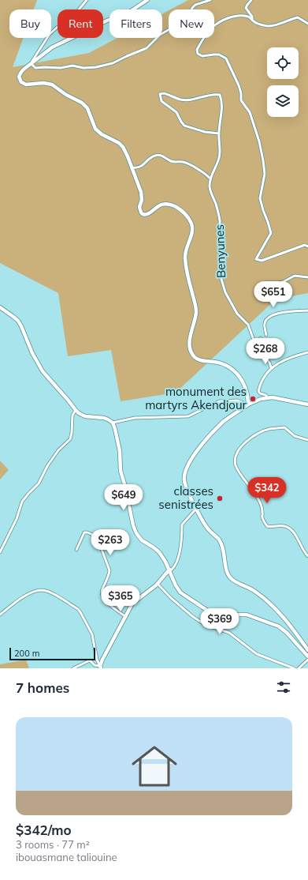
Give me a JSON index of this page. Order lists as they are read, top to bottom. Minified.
{"streets":{"street":["Benyunes"]},"places":["monument des martyrs Akendjour","classes senistrées"],"scale_bar":"200 m","page":{"chip":["Buy","Rent","Filters","New"],"price":["$651","$268","$342","$649","$263","$365","$369"],"scale":"200 m","heading":"7 homes","list":[{"name":"$342/mo","note":"3 rooms · 77 m² · ibouasmane taliouine"}]}}
